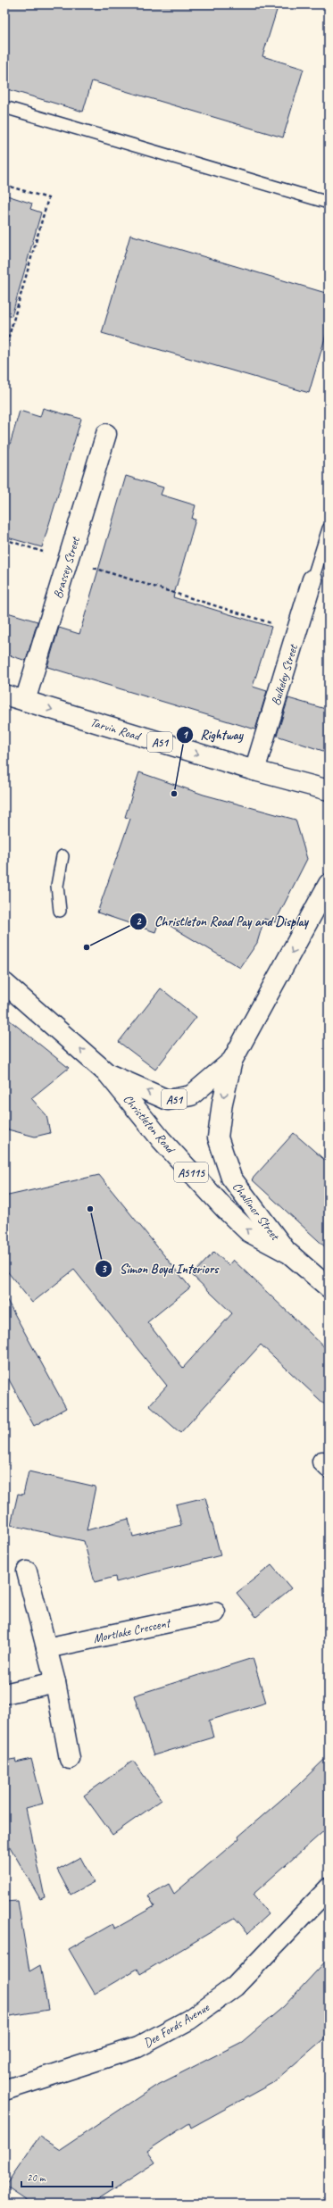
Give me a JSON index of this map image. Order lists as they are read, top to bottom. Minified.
{"streets":{"main road":["Brassey Street","Bulkeley Street","Tarvin Road","A51","Christleton Road","A5115","Challinor Street","Mortlake Crescent","Dee Fords Avenue"]},"crossings":[["Brassey Street","Tarvin Road"],["Bulkeley Street","Tarvin Road"],["Tarvin Road","A51"],["Christleton Road","Challinor Street"]],"one_way":["Tarvin Road","Christleton Road"],"places":["Rightway","Christleton Road Pay and Display","Simon Boyd Interiors"],"scale_bar":"20 m"}
